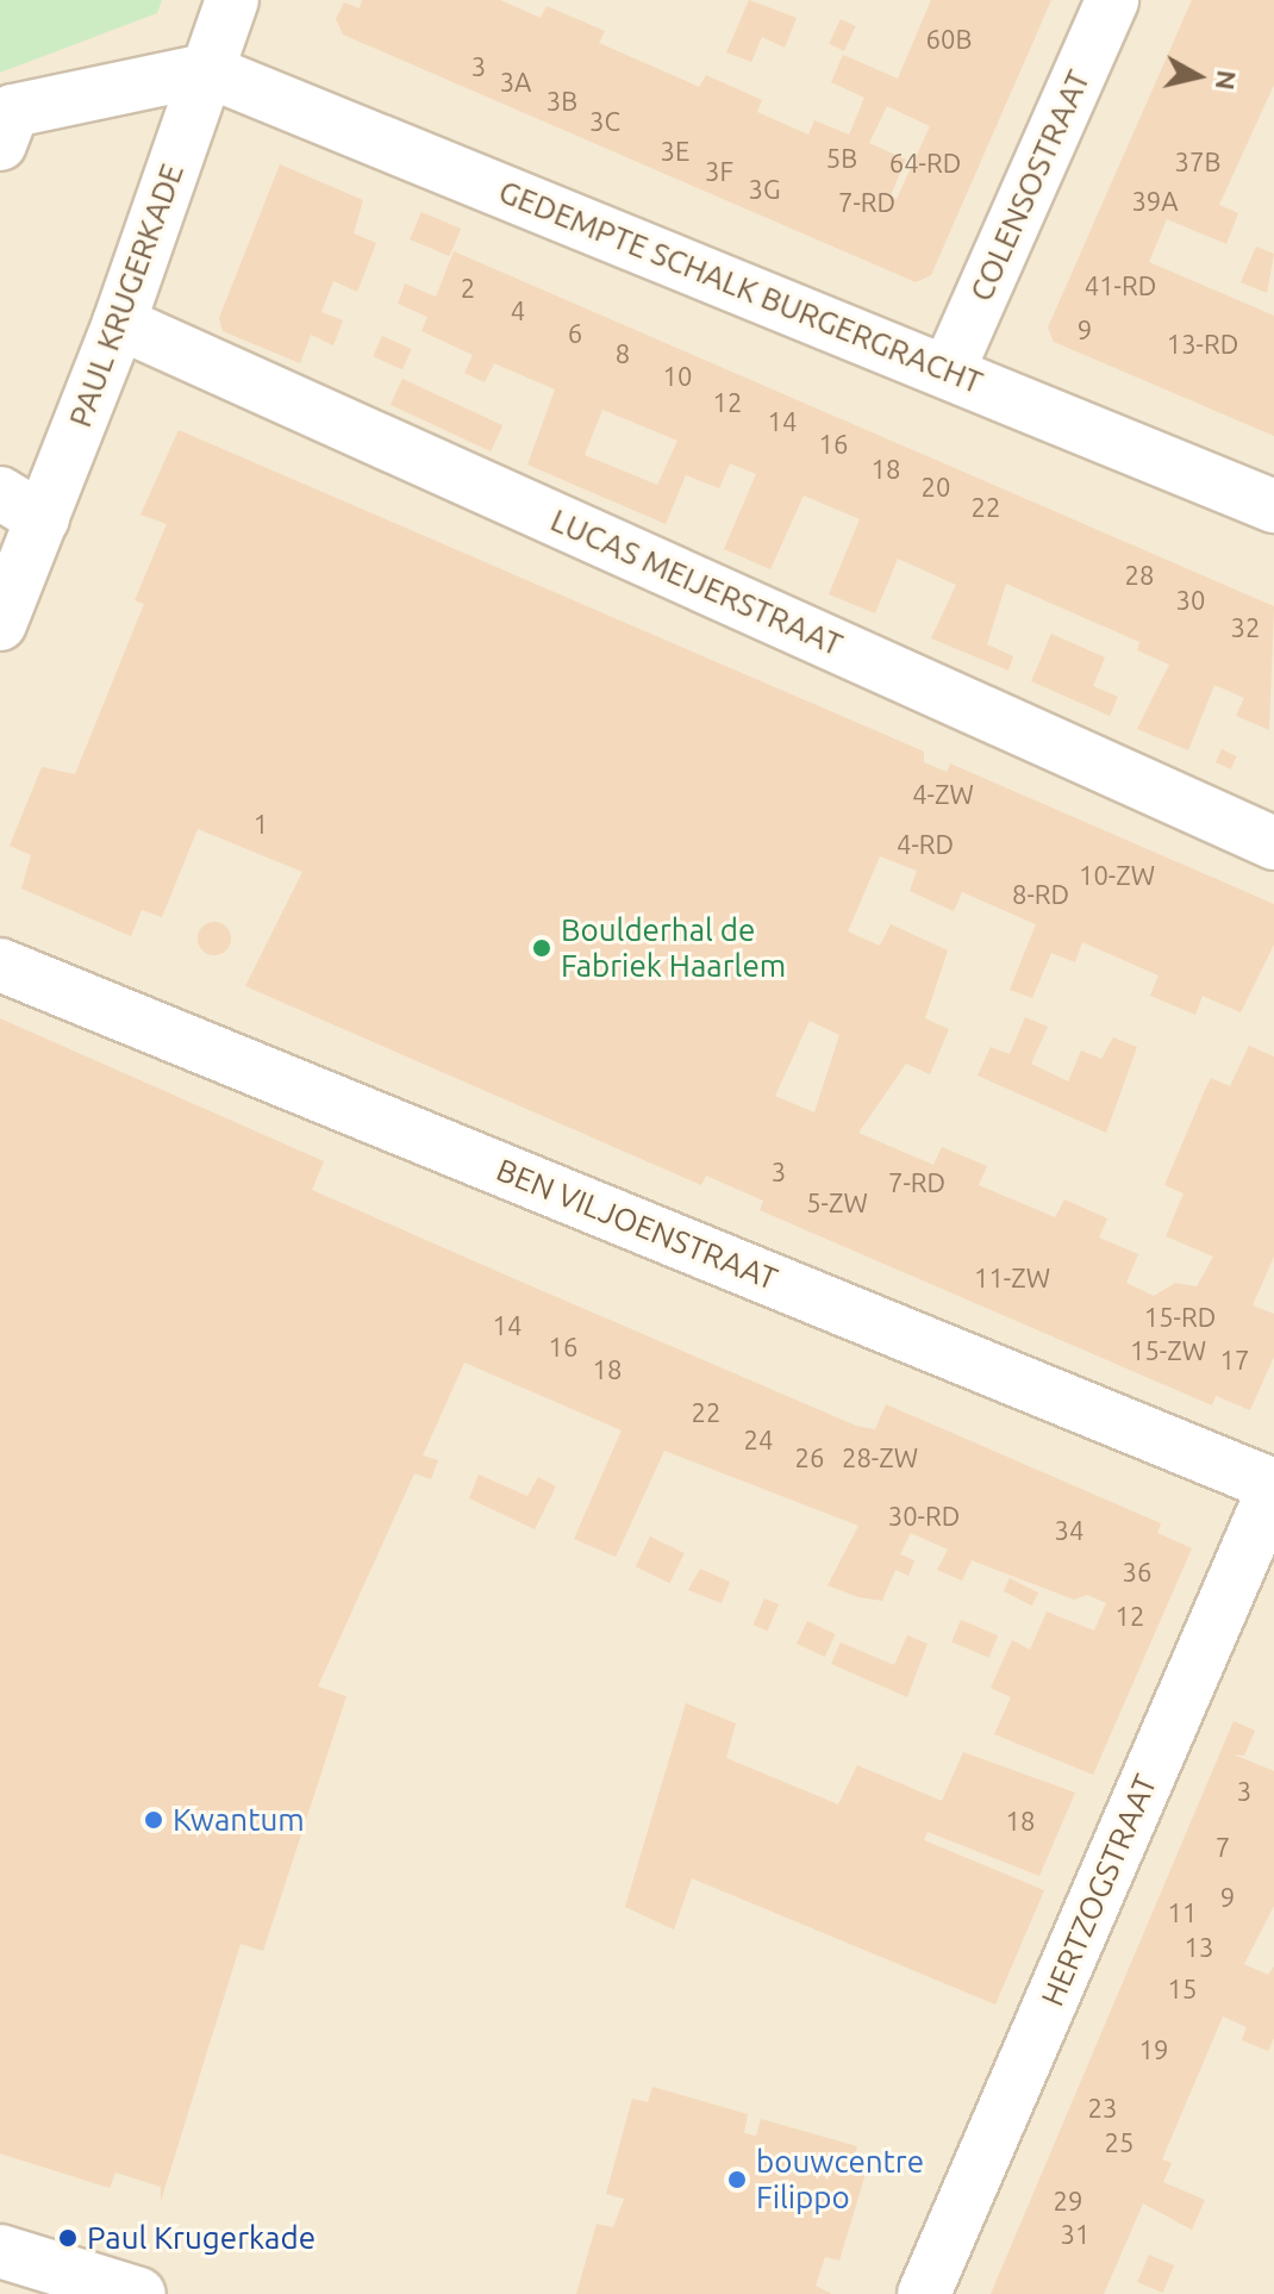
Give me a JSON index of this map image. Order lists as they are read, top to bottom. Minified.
{"streets":{"street":["COLENSOSTRAAT","GEDEMPTE SCHALK BURGERGRACHT","PAUL KRUGERKADE","LUCAS MEIJERSTRAAT","BEN VILJOENSTRAAT","HERTZOGSTRAAT"]},"crossings":[["COLENSOSTRAAT","GEDEMPTE SCHALK BURGERGRACHT"],["GEDEMPTE SCHALK BURGERGRACHT","PAUL KRUGERKADE"],["PAUL KRUGERKADE","LUCAS MEIJERSTRAAT"],["BEN VILJOENSTRAAT","HERTZOGSTRAAT"]],"places":["Boulderhal de Fabriek Haarlem","Kwantum","bouwcentre Filippo","Paul Krugerkade"],"house_numbers":["60B","3","3A","3B","3C","3E","5B","37B","64-RD","3F","3G","39A","7-RD","41-RD","2","4","9","6","13-RD","8","10","12","14","16","18","20","22","28","30","32","4-ZW","1","4-RD","10-ZW","8-RD","3","7-RD","5-ZW","11-ZW","15-RD","14","16","15-ZW","17","18","22","24","26","28-ZW","30-RD","34","36","12","3","18","7","9","11","13","15","19","23","25","29","31"],"north":"right"}
